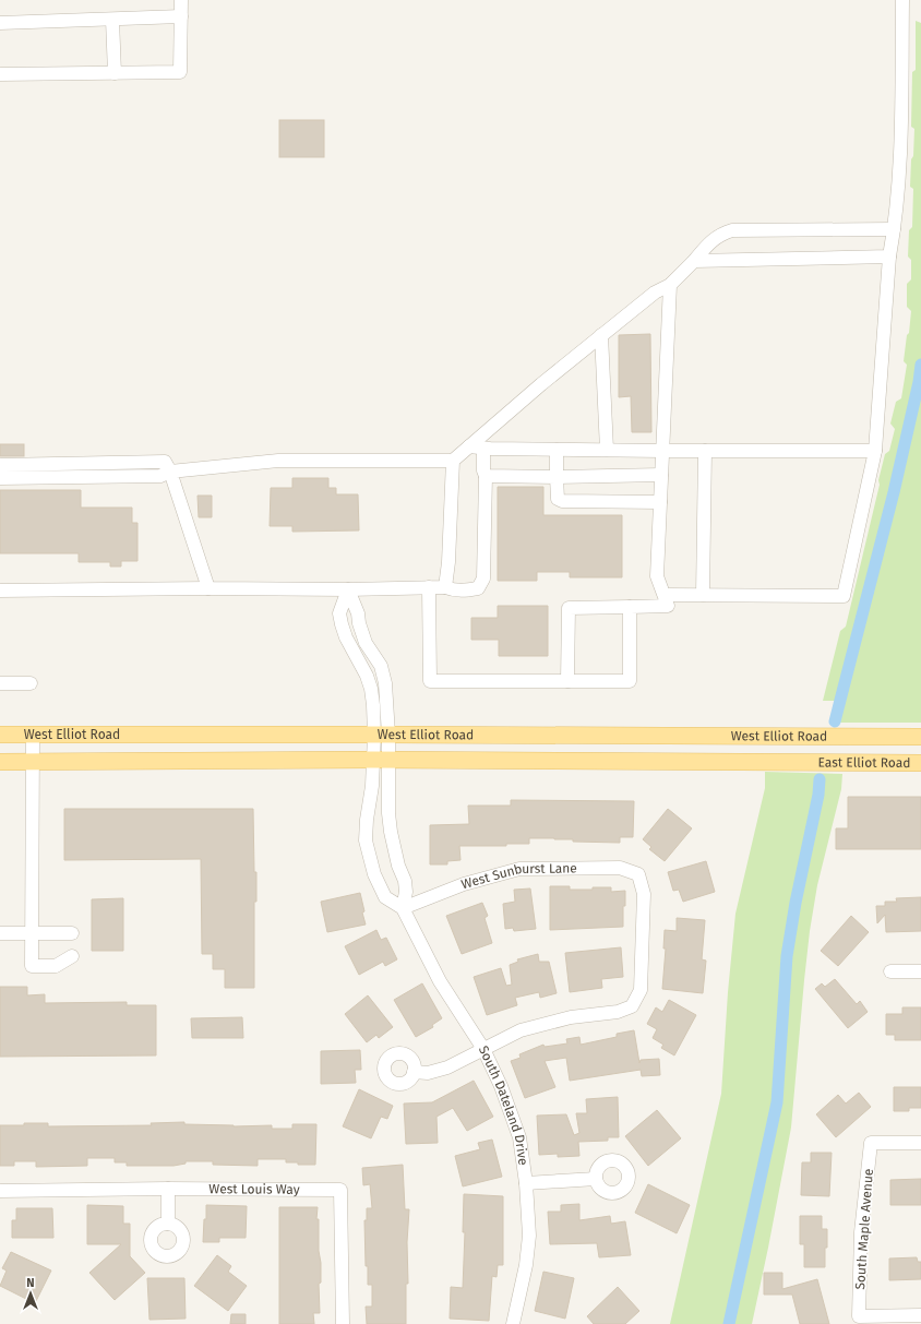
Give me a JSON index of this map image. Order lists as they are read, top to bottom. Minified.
{"streets":{"main road":["West Elliot Road","East Elliot Road"],"street":["West Sunburst Lane","South Dateland Drive","West Louis Way","South Maple Avenue"]},"crossings":[["West Elliot Road","East Elliot Road"],["West Elliot Road","South Dateland Drive"],["West Sunburst Lane","South Dateland Drive"]],"north":"top"}
